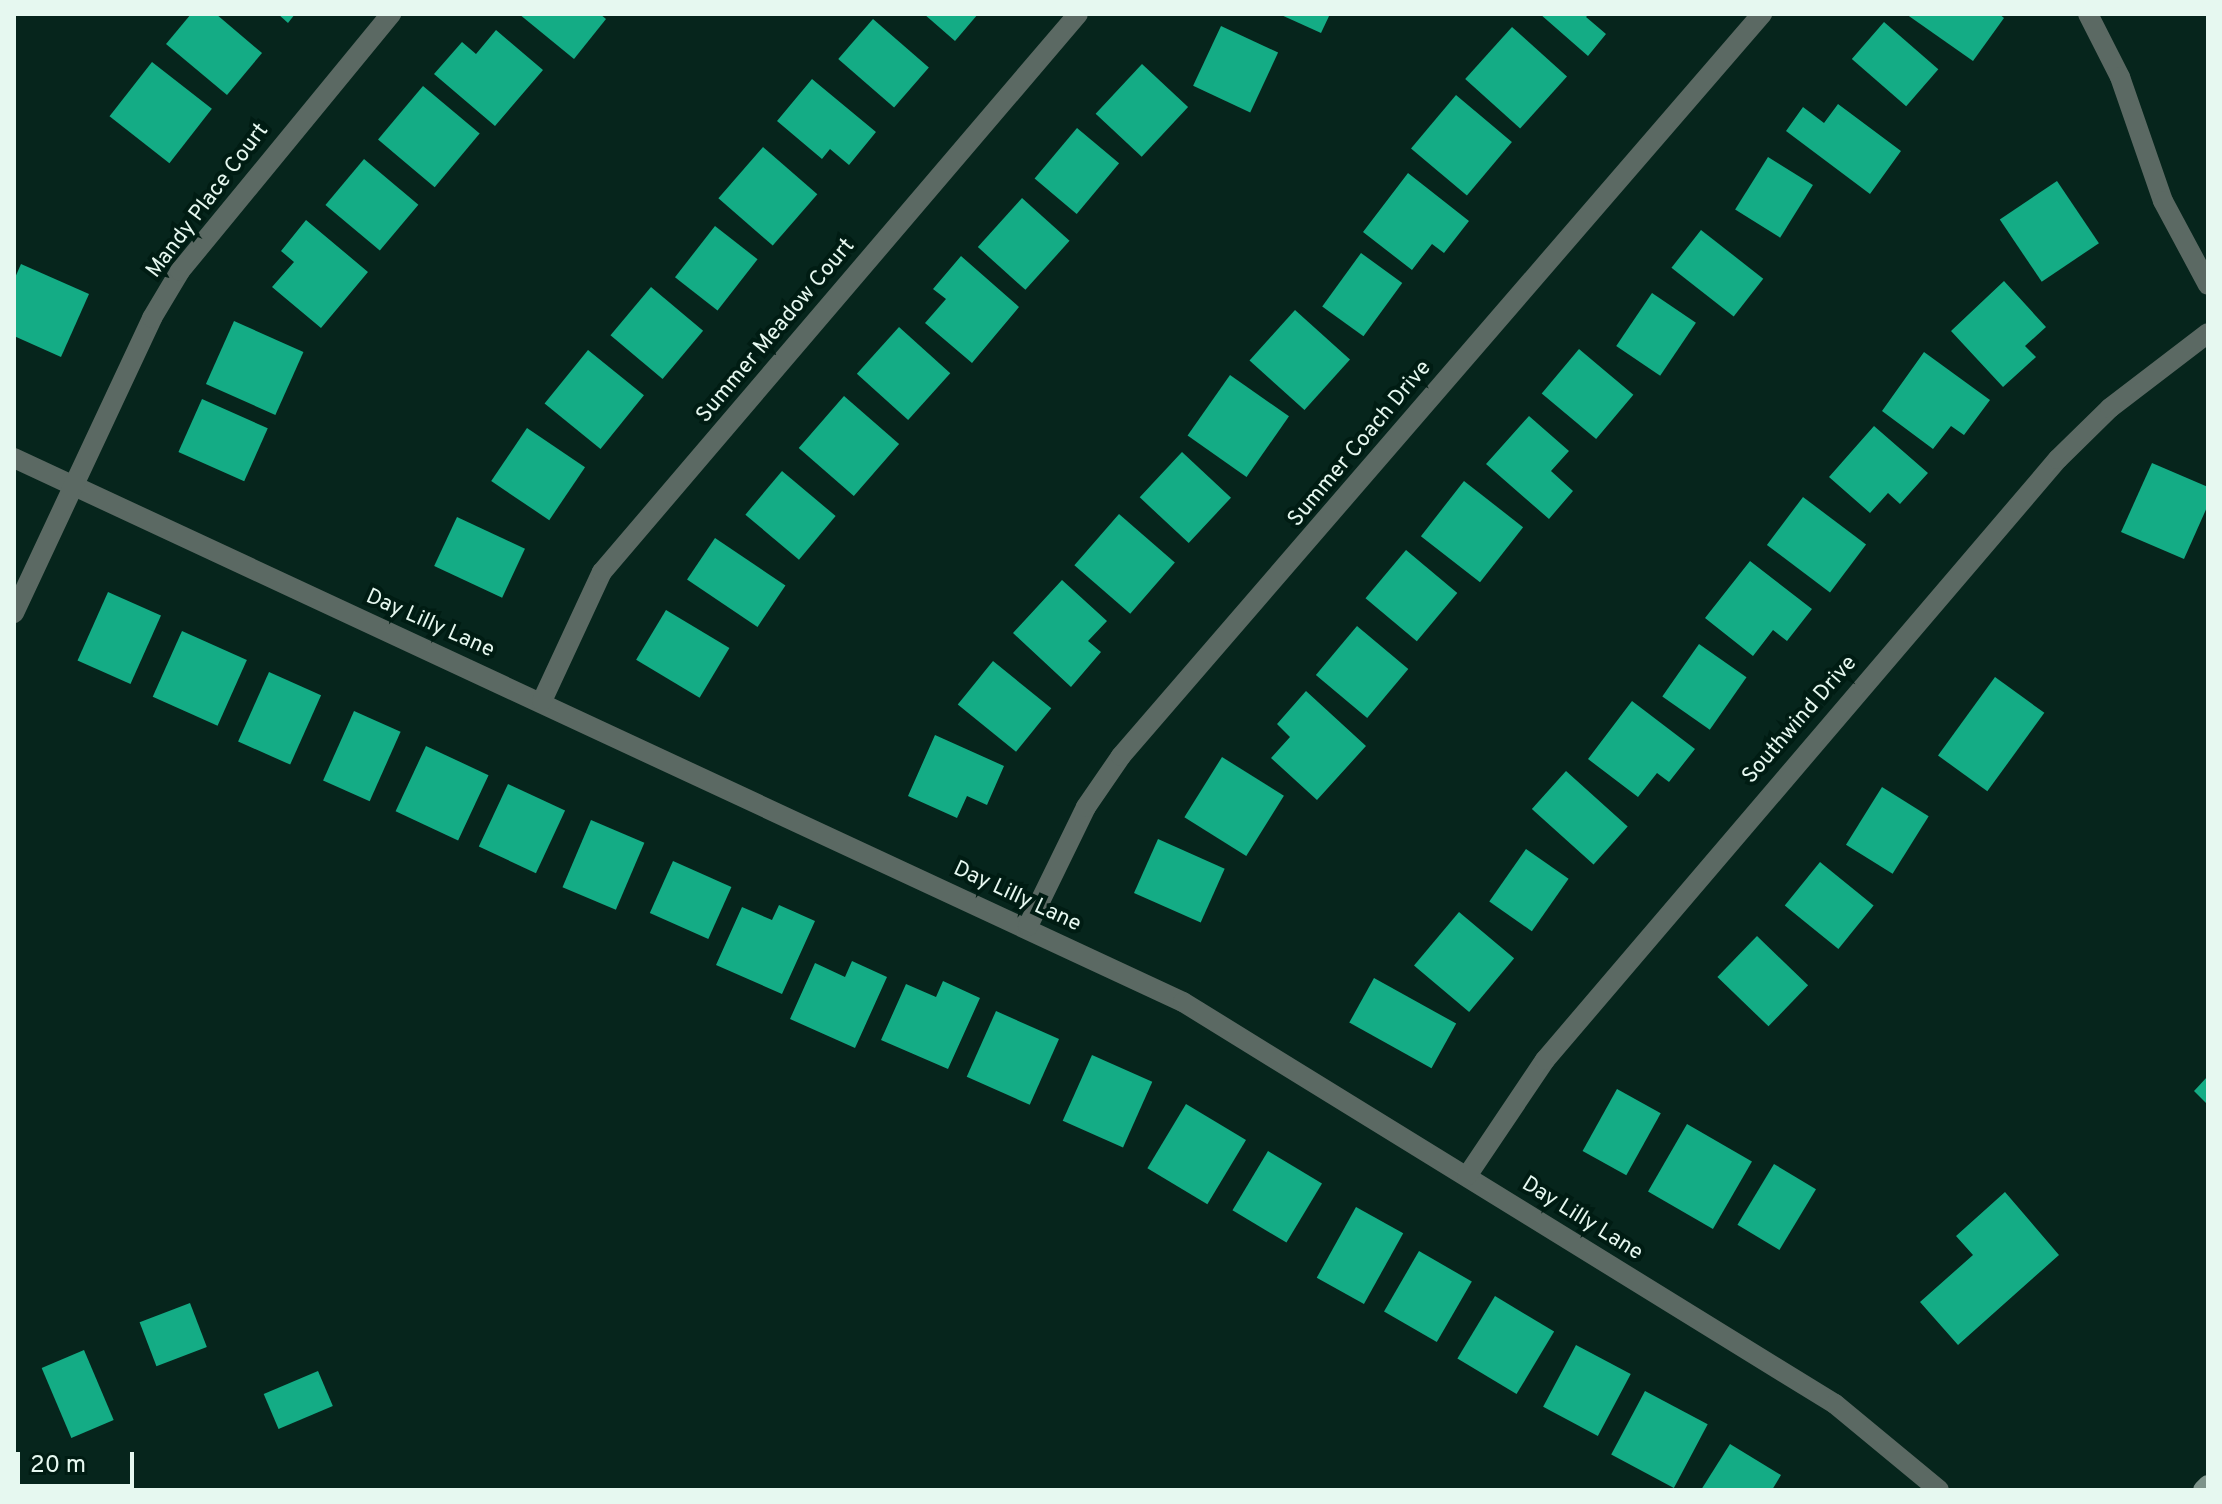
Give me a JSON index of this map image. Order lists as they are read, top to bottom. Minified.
{"streets":{"street":["Mandy Place Court","Summer Meadow Court","Summer Coach Drive","Day Lilly Lane","Southwind Drive"]},"crossings":[["Mandy Place Court","Day Lilly Lane"],["Summer Meadow Court","Day Lilly Lane"],["Summer Coach Drive","Day Lilly Lane"],["Day Lilly Lane","Southwind Drive"]],"scale_bar":"20 m"}
